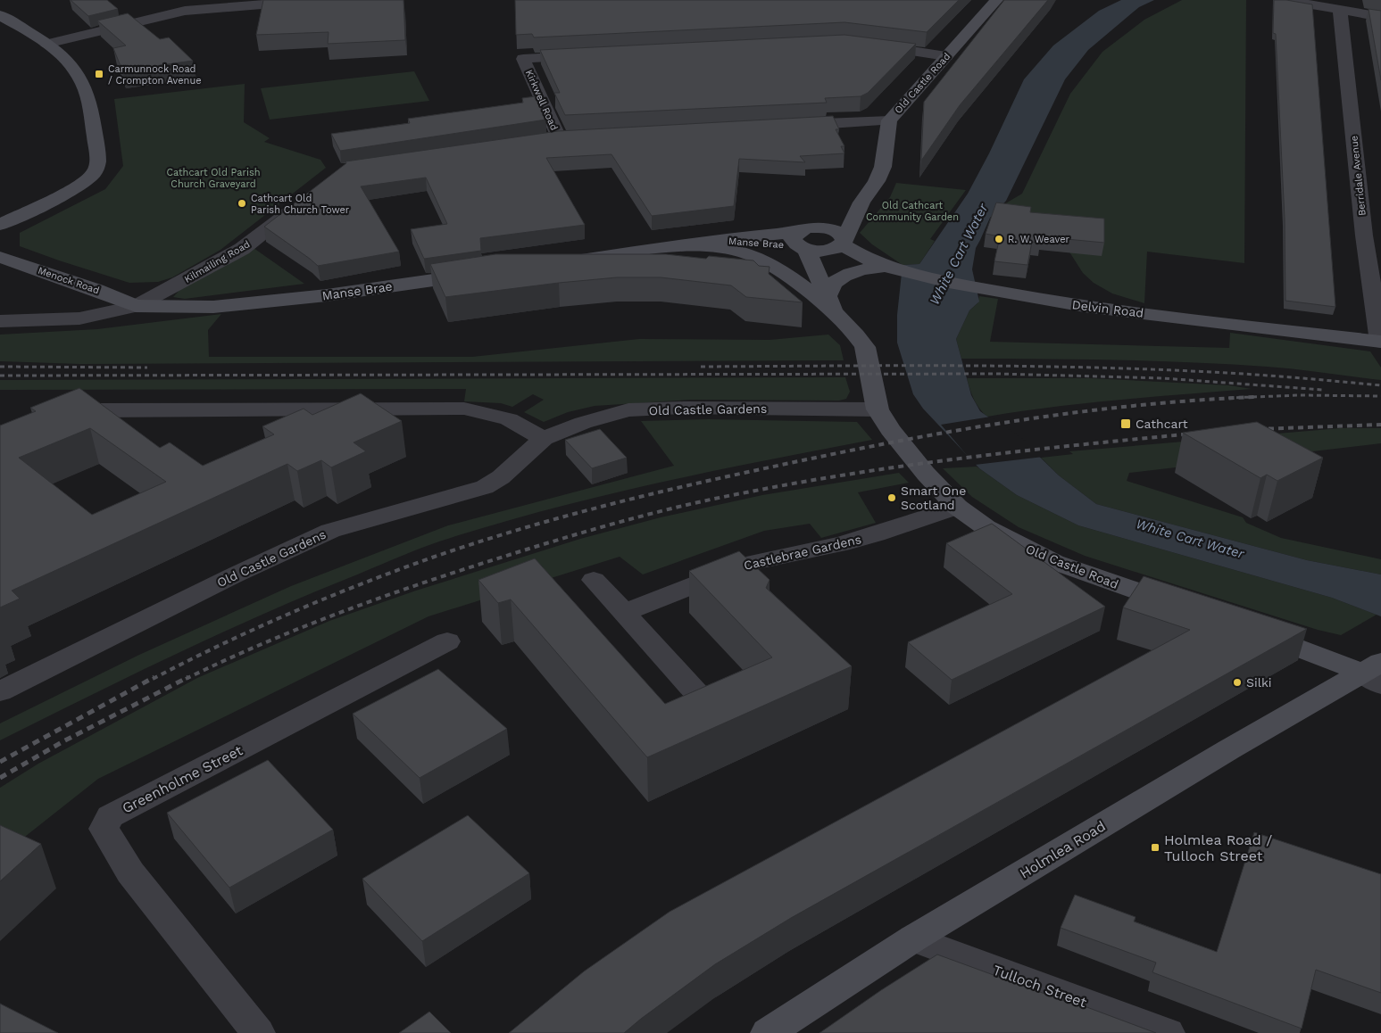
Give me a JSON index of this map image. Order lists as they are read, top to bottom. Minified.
{"streets":{"main road":["Old Castle Road","Manse Brae","Menock Road","Delvin Road","Holmlea Road"],"street":["Kirkwell Road","Berridale Avenue","Kilmailing Road","Old Castle Gardens","Castlebrae Gardens","Greenholme Street","Tulloch Street"]},"crossings":[["Old Castle Road","Manse Brae"],["Old Castle Road","Delvin Road"],["Old Castle Road","Old Castle Gardens"],["Old Castle Road","Castlebrae Gardens"],["Berridale Avenue","Delvin Road"],["Manse Brae","Kilmailing Road"],["Manse Brae","Menock Road"],["Kilmailing Road","Menock Road"],["Holmlea Road","Tulloch Street"]],"water":["White Cart Water"],"parks":["Cathcart Old Parish Church Graveyard","Old Cathcart Community Garden"],"places":{"transit":["Carmunnock Road / Crompton Avenue","Cathcart","Holmlea Road / Tulloch Street"],"other":["Cathcart Old Parish Church Tower","R. W. Weaver","Smart One Scotland","Silki"]}}
